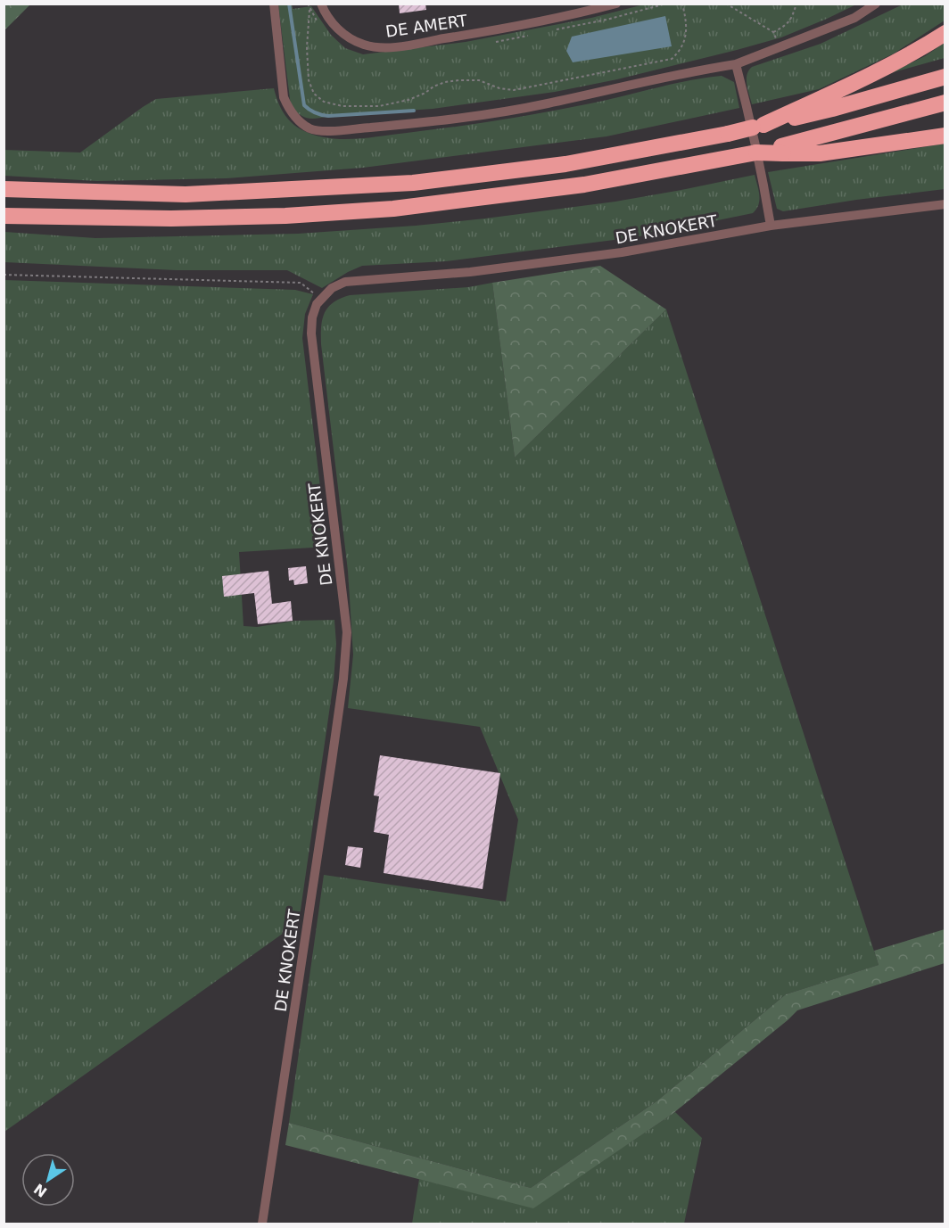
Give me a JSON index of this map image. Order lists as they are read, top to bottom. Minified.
{"streets":{"street":["DE AMERT","DE KNOKERT"]},"north":"bottom left"}
